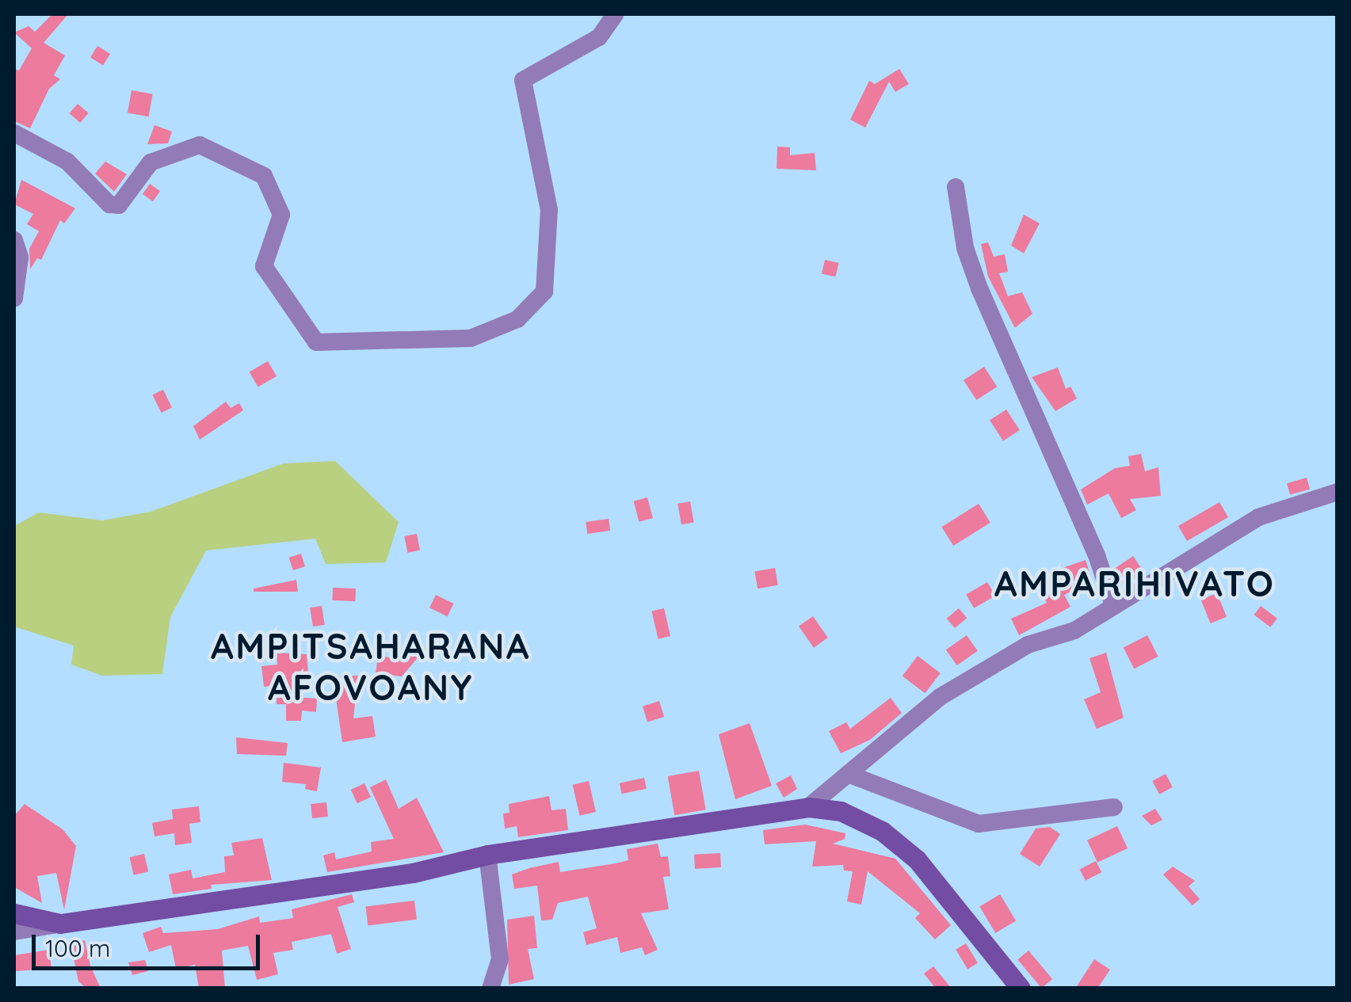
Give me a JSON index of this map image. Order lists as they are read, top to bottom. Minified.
{"districts":["AMPARIHIVATO","AMPITSAHARANA AFOVOANY"],"scale_bar":"100 m"}
